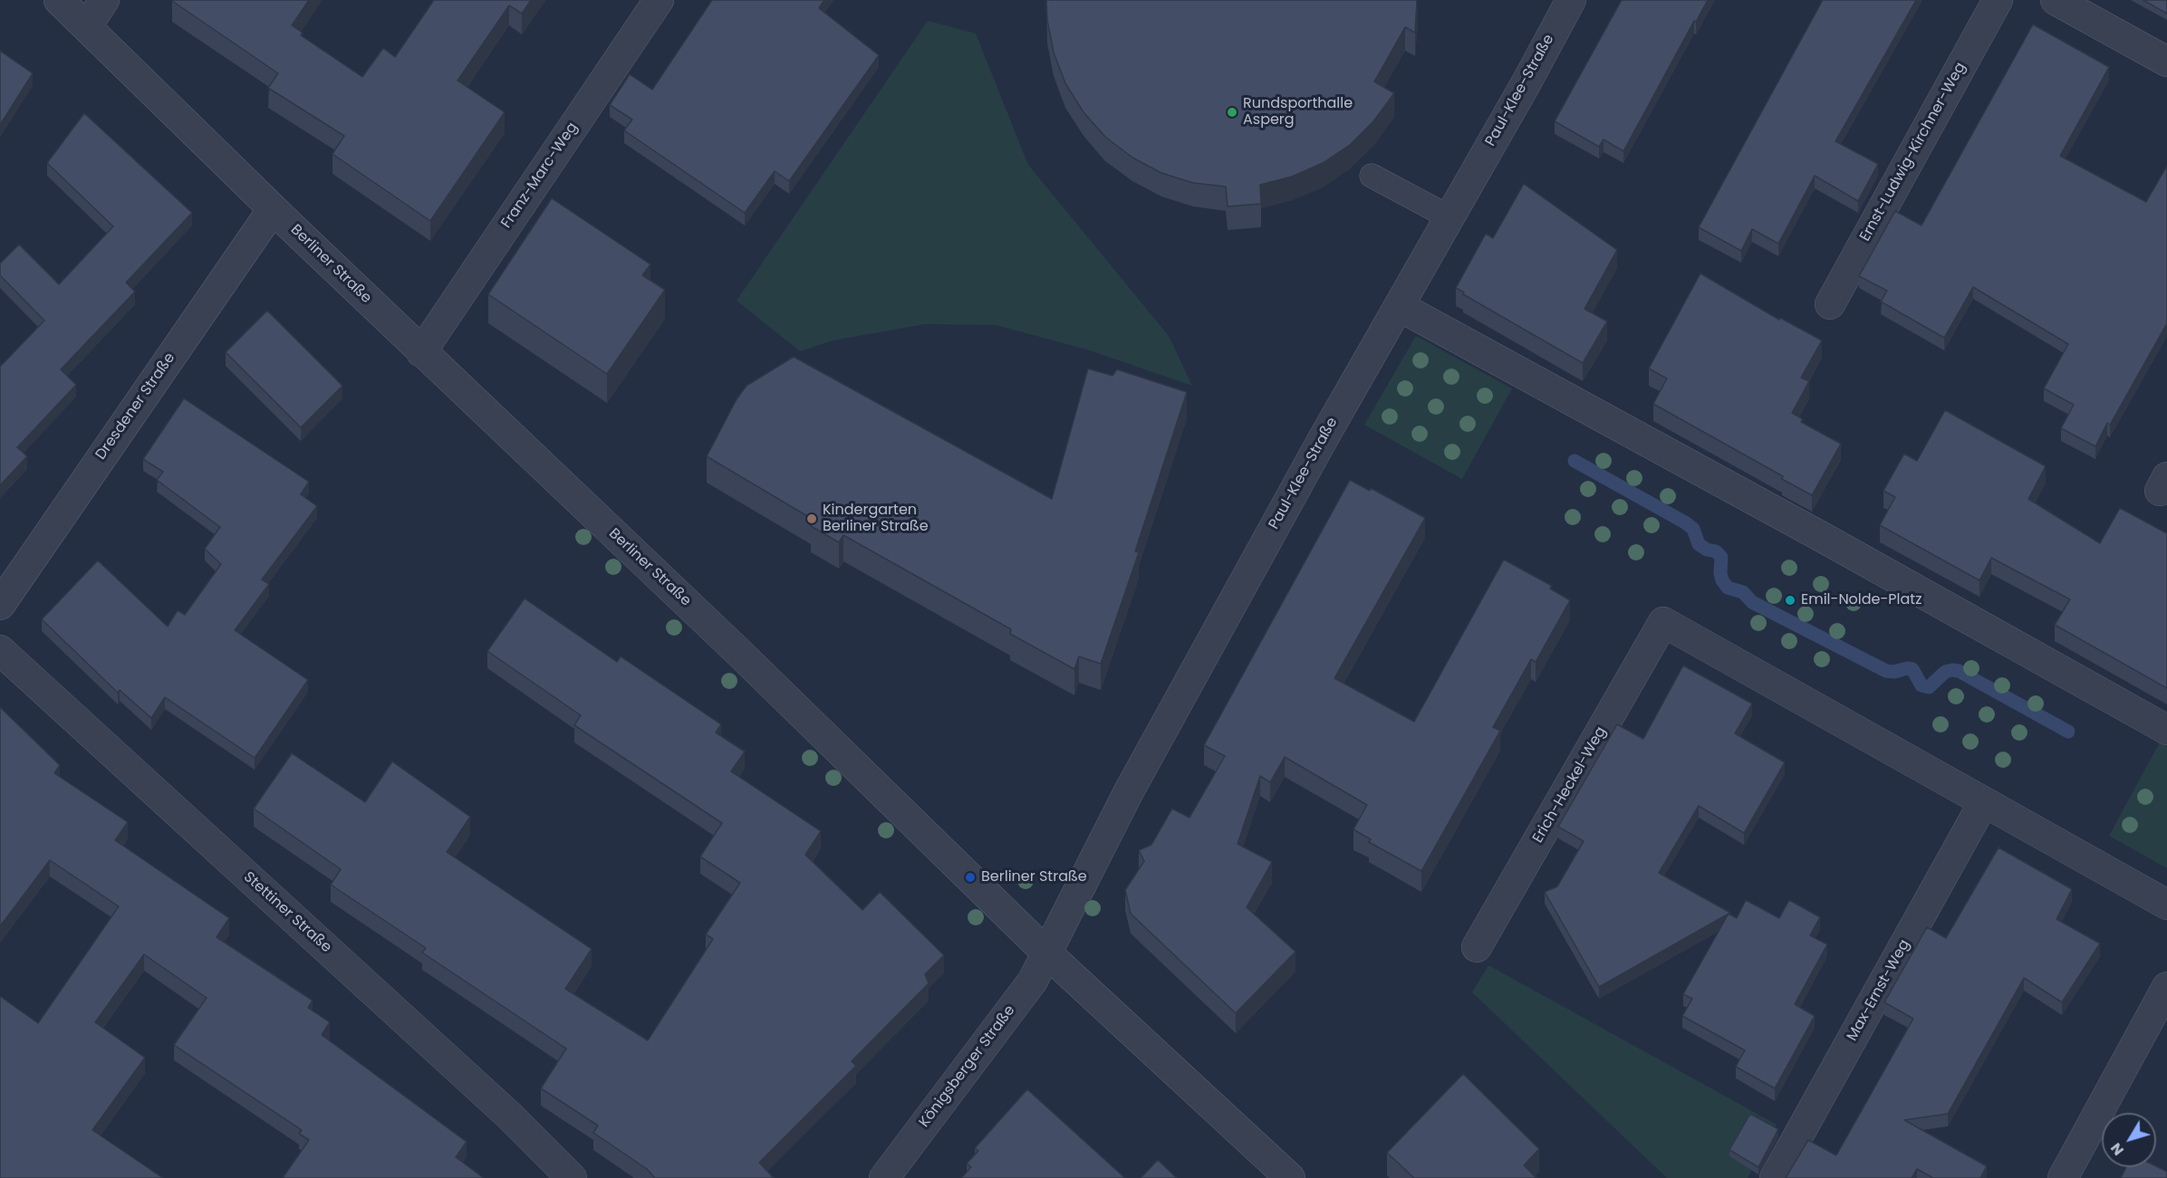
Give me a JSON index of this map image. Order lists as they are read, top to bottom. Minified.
{"streets":{"street":["Paul-Klee-Straße","Ernst-Ludwig-Kirchner-Weg","Franz-Marc-Weg","Berliner Straße","Dresdener Straße","Erich-Heckel-Weg","Stettiner Straße","Max-Ernst-Weg","Königsberger Straße"]},"crossings":[["Paul-Klee-Straße","Berliner Straße"],["Paul-Klee-Straße","Königsberger Straße"],["Franz-Marc-Weg","Berliner Straße"],["Berliner Straße","Dresdener Straße"],["Berliner Straße","Königsberger Straße"],["Erich-Heckel-Weg","Max-Ernst-Weg"]],"places":["Rundsporthalle Asperg","Kindergarten Berliner Straße","Emil-Nolde-Platz","Berliner Straße"],"north":"bottom left"}
